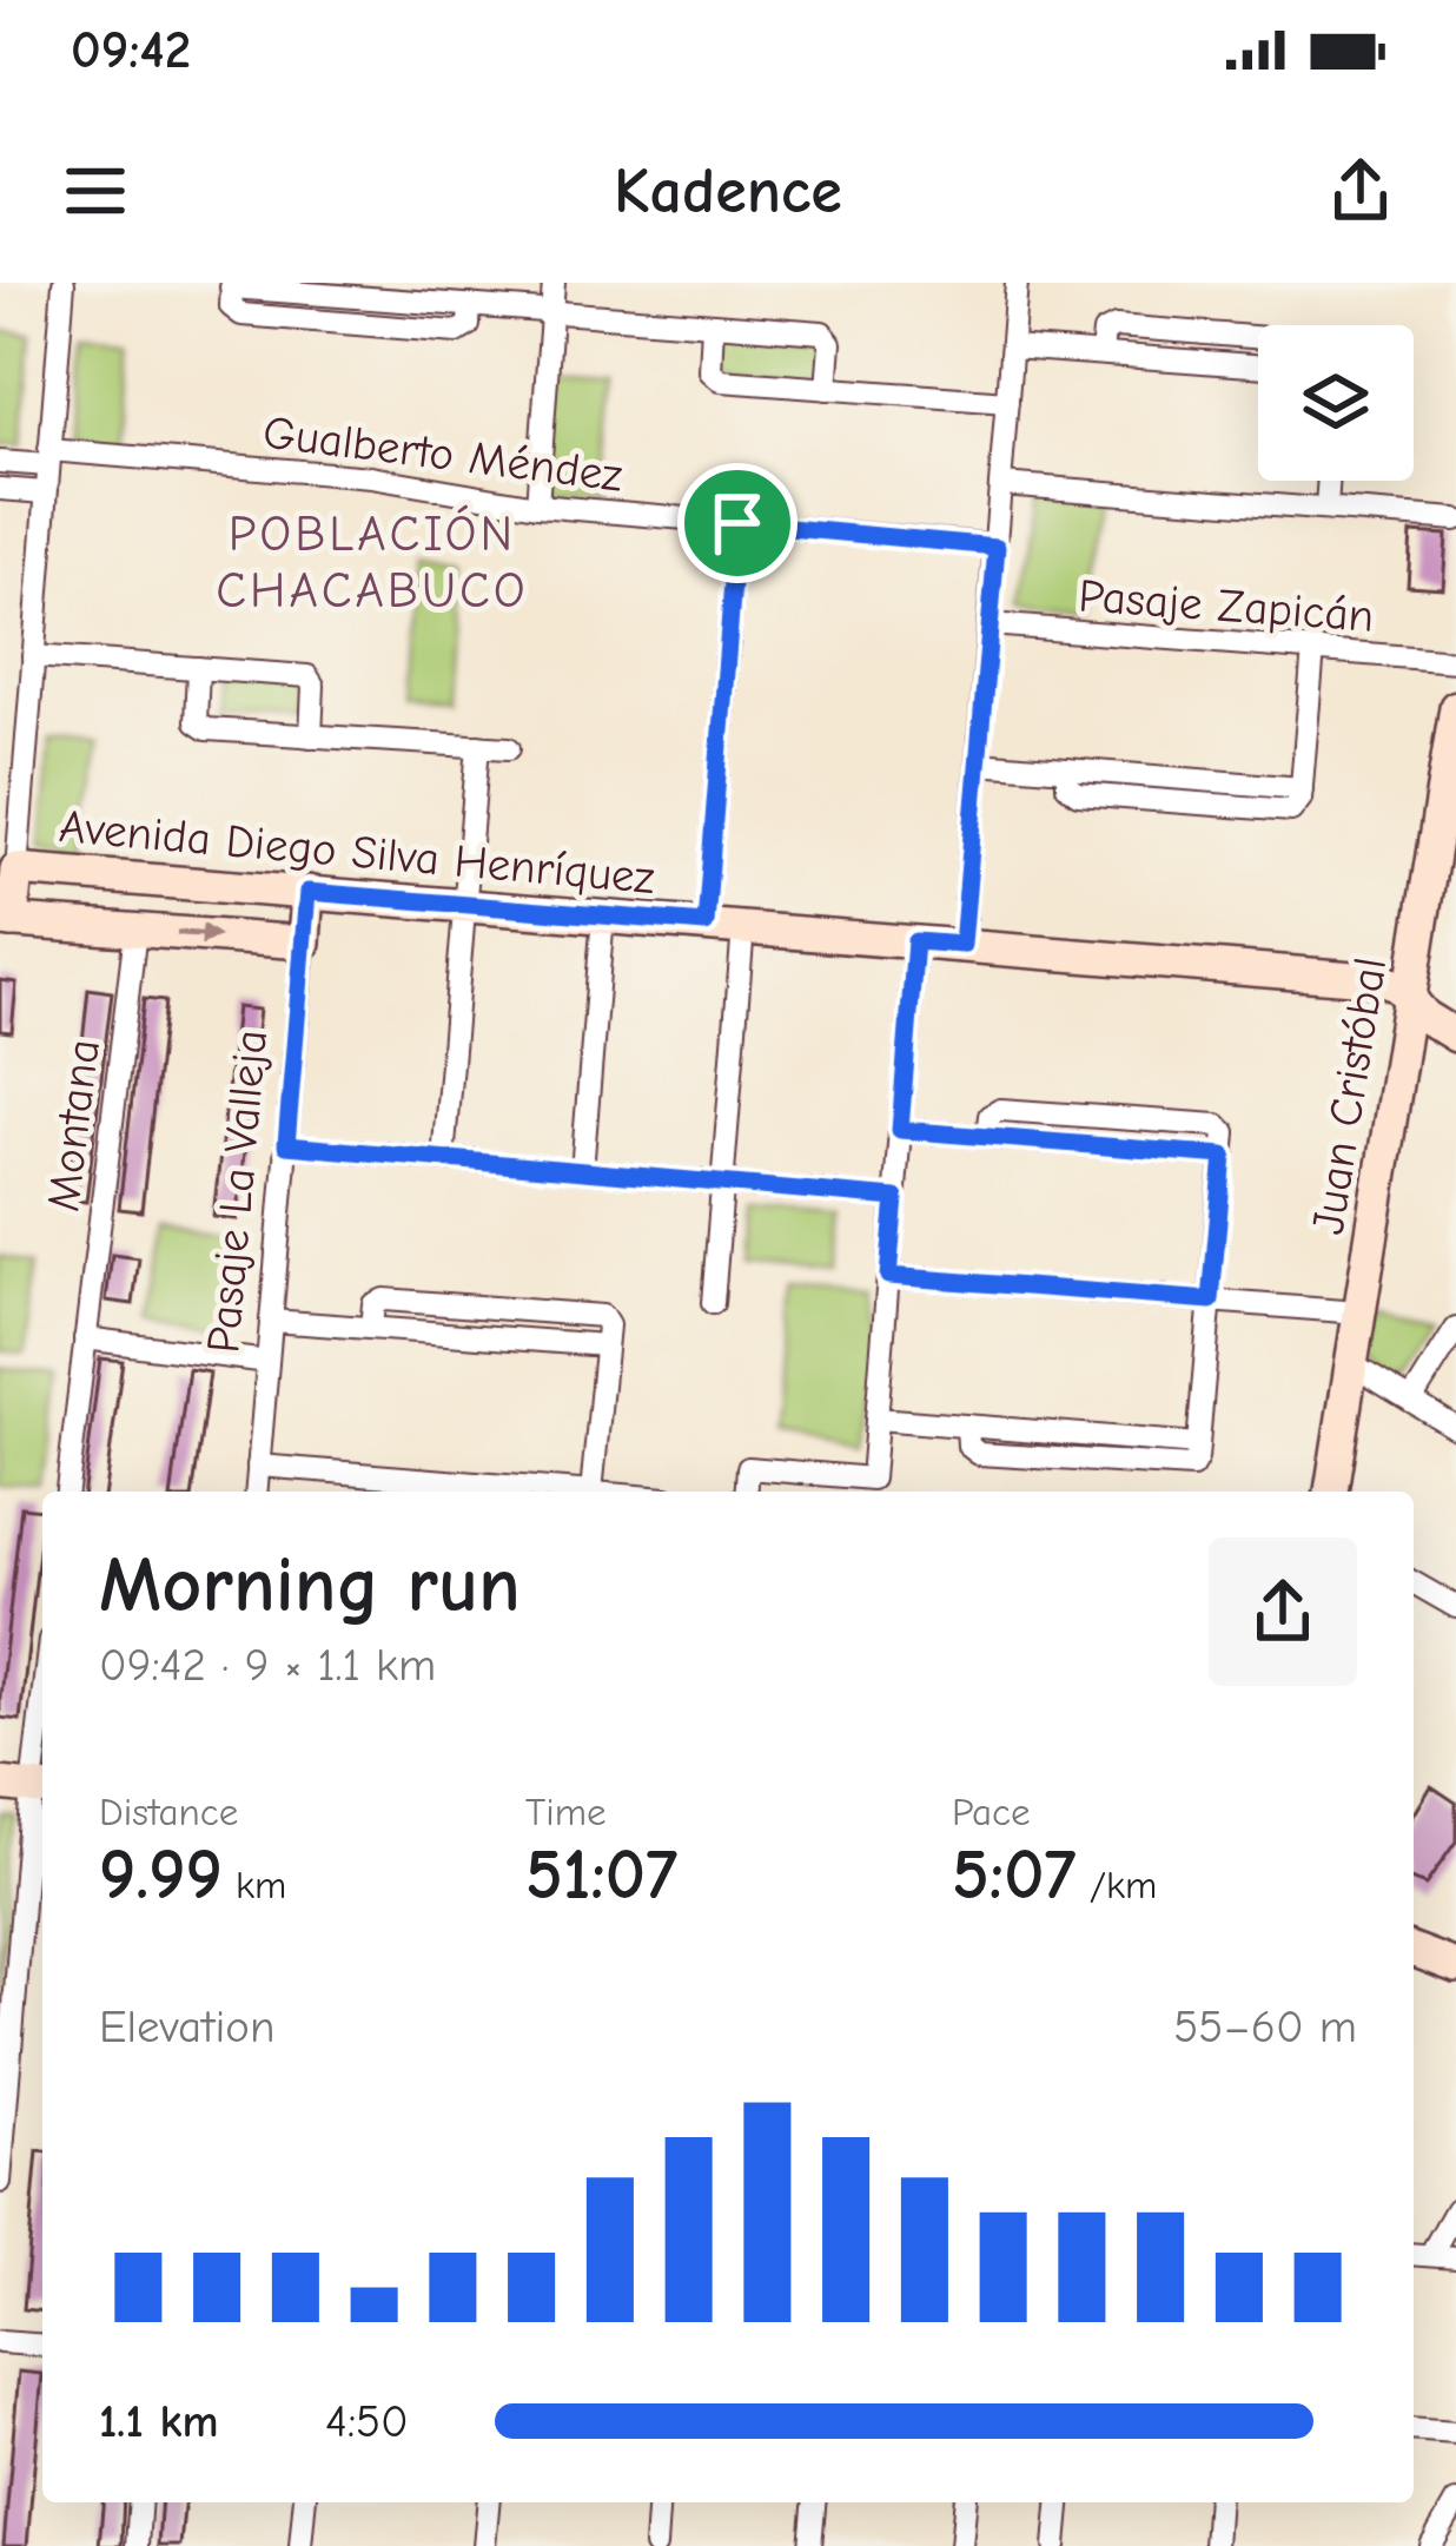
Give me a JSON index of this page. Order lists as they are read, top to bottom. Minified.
{"streets":{"street":["Gualberto Méndez","Pasaje Zapicán","Avenida Diego Silva Henríquez","Juan Cristóbal","Montana","Pasaje La Valleja"]},"crossings":[["Avenida Diego Silva Henríquez","Juan Cristóbal"],["Avenida Diego Silva Henríquez","Montana"],["Avenida Diego Silva Henríquez","Pasaje La Valleja"]],"districts":["POBLACIÓN CHACABUCO"],"page":{"status":"09:42","header":"Kadence","heading":["Morning run","09:42 · 9 × 1.1 km"],"stats":[["Distance","9.99 km"],["Time","51:07"],["Pace","5:07 /km"]],"chart":["Elevation","55–60 m"],"list":[{"name":"1.1 km","note":"4:50"}]}}
